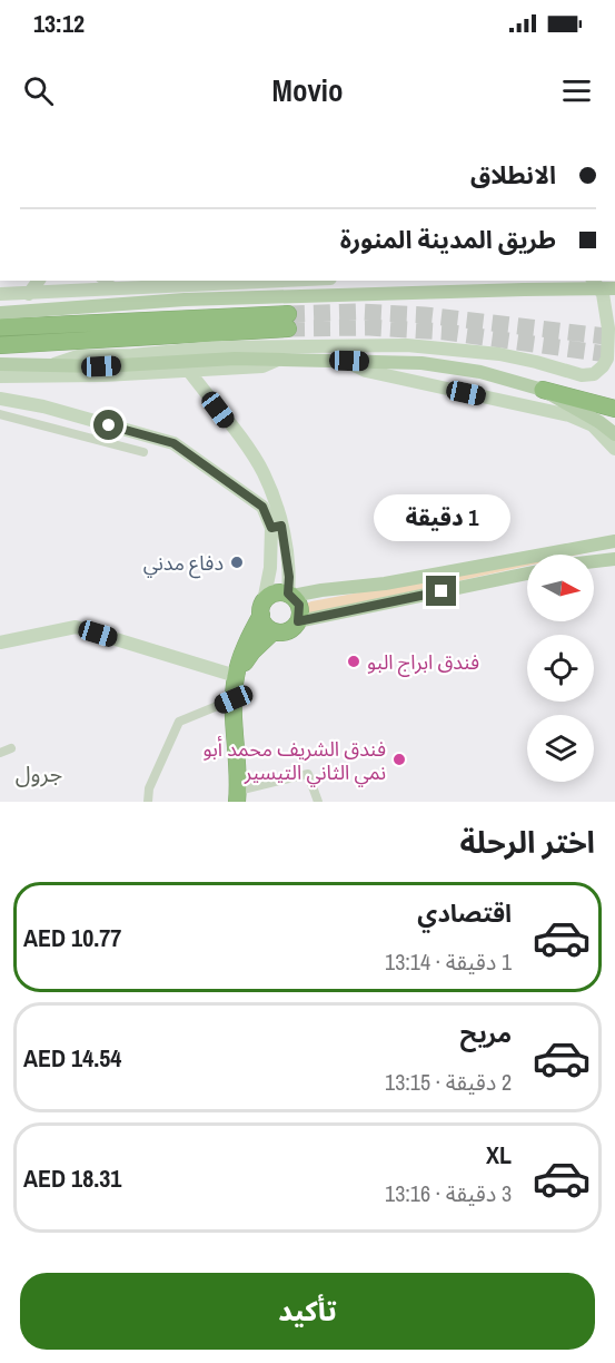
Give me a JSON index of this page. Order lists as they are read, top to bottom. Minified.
{"districts":["جرول"],"places":["دفاع مدني","فندق ابراج البو","فندق الشريف محمد أبو نمي الثاني التيسير"],"north":"right","page":{"status":"13:12","header":"Movio","banner":["الانطلاق","طريق المدينة المنورة"],"bubble":"1 دقيقة","heading":"اختر الرحلة","list":[{"name":"اقتصادي","note":"1 دقيقة · 13:14","value":"AED 10.77"},{"name":"مريح","note":"2 دقيقة · 13:15","value":"AED 14.54"},{"name":"XL","note":"3 دقيقة · 13:16","value":"AED 18.31"}],"buttons":"تأكيد"}}
